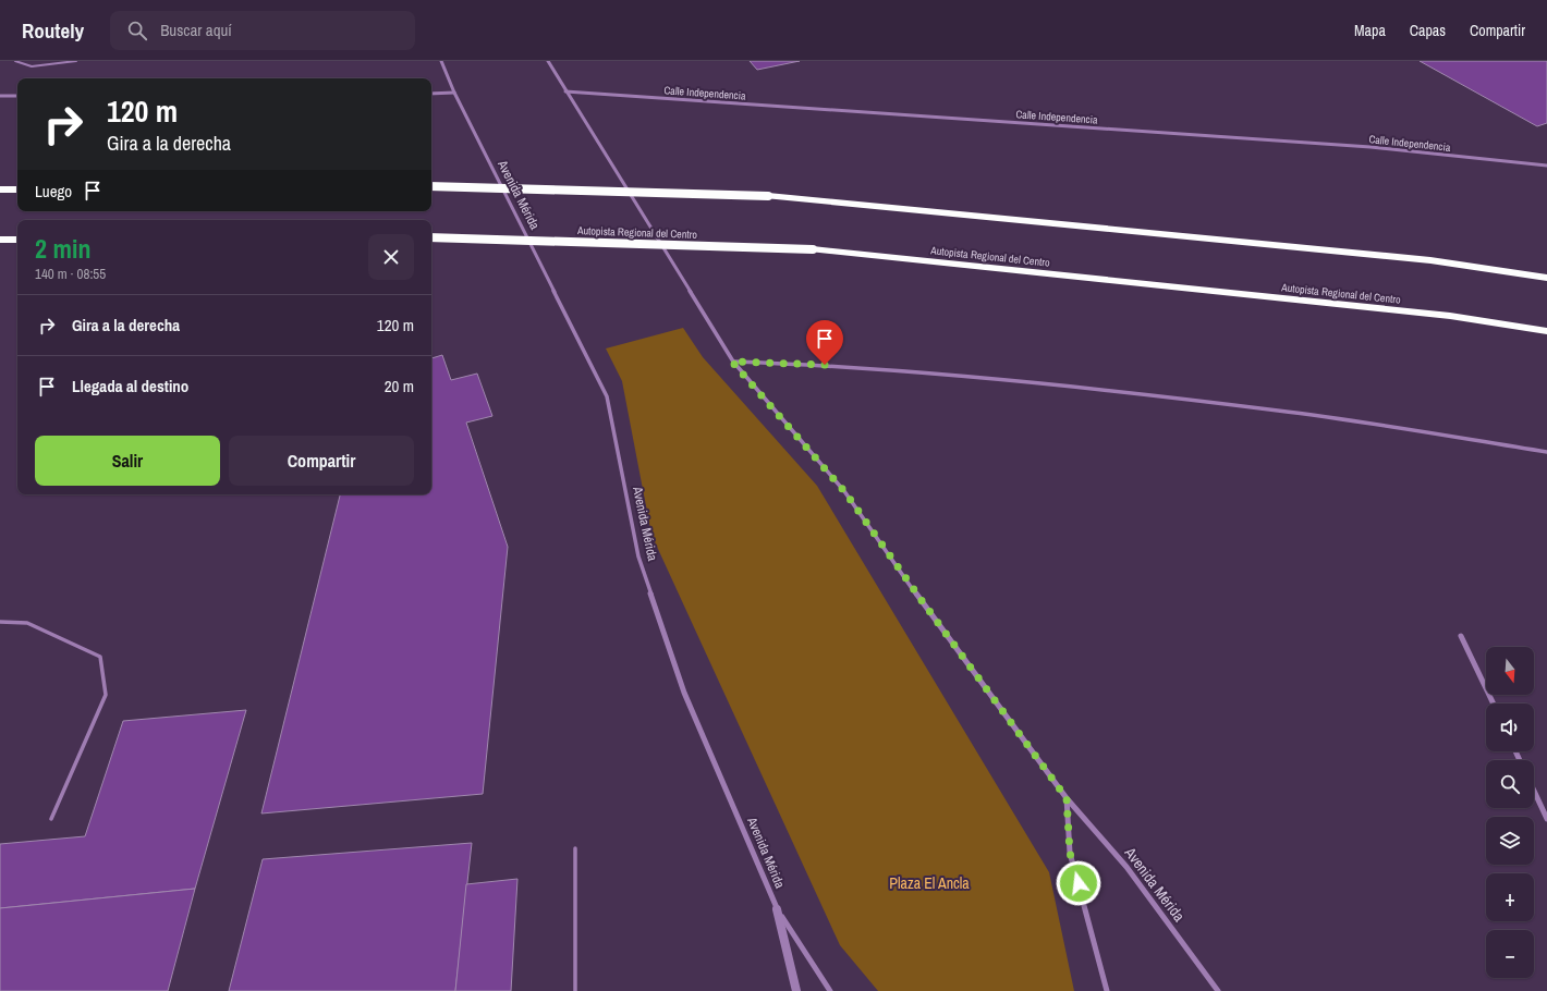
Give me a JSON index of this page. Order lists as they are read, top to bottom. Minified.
{"streets":{"highway":["Autopista Regional del Centro"],"street":["Calle Independencia","Avenida Mérida"]},"crossings":[["Calle Independencia","Avenida Mérida"]],"parks":["Plaza El Ancla"],"north":"bottom","page":{"header":"Routely","search":"Buscar aquí","nav":["Mapa","Capas","Compartir"],"turn":["120 m","Gira a la derecha"],"then":"Luego","heading":["2 min","140 m · 08:55"],"list":[{"name":"Gira a la derecha","value":"120 m"},{"name":"Llegada al destino","value":"20 m"}],"buttons":["Salir","Compartir"],"map_buttons":["+","−"]}}
